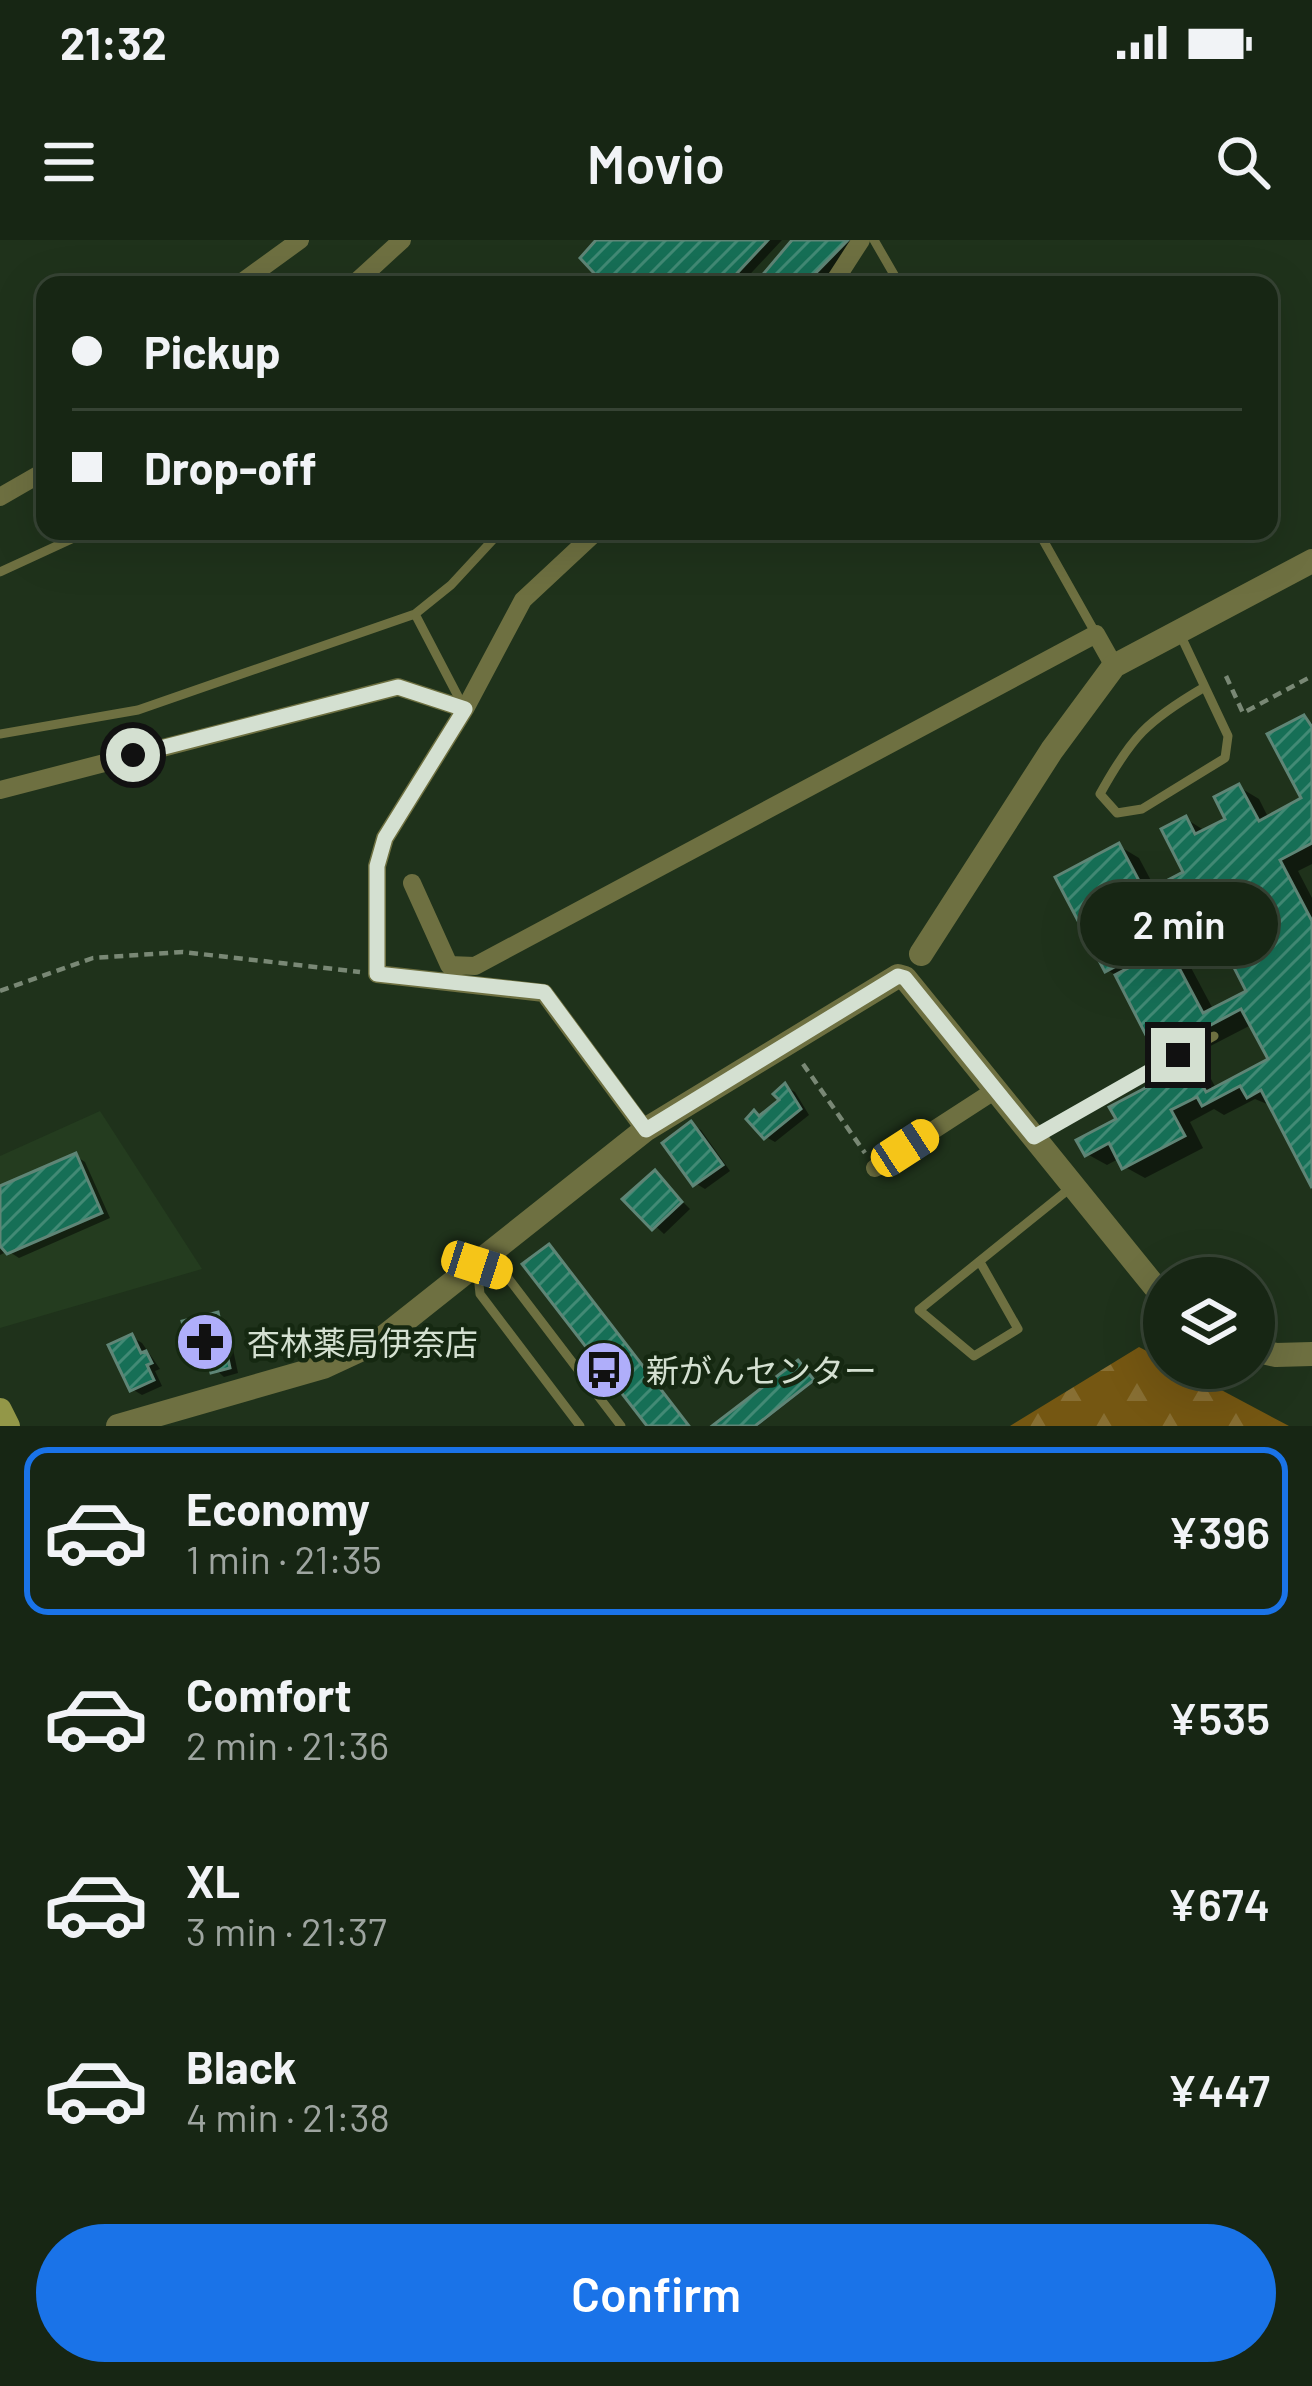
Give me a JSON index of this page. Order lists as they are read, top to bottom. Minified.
{"places":{"pharmacy":["杏林薬局伊奈店"],"bus stop":["新がんセンター"]},"page":{"status":"21:32","header":"Movio","banner":["Pickup","Drop-off"],"bubble":"2 min","list":[{"name":"Economy","note":"1 min · 21:35","value":"¥396"},{"name":"Comfort","note":"2 min · 21:36","value":"¥535"},{"name":"XL","note":"3 min · 21:37","value":"¥674"},{"name":"Black","note":"4 min · 21:38","value":"¥447"}],"buttons":"Confirm"}}
